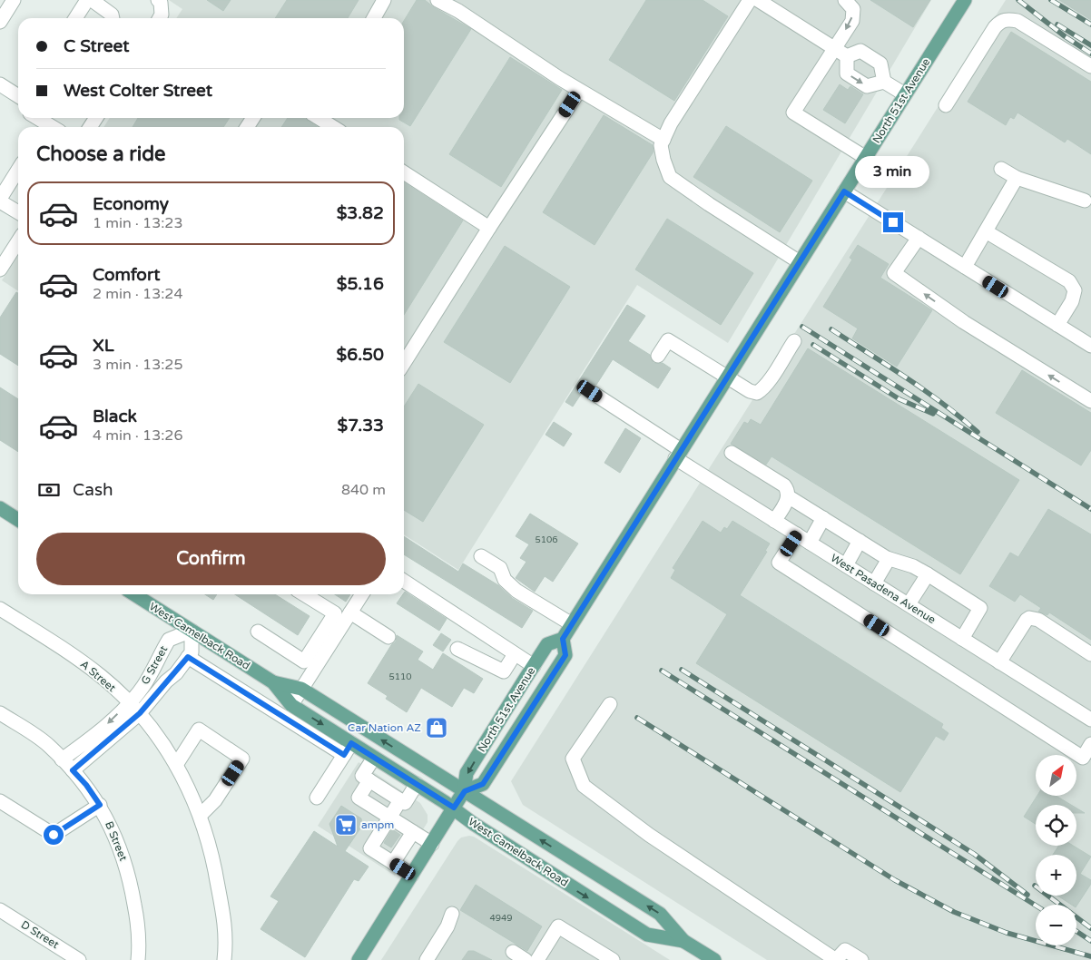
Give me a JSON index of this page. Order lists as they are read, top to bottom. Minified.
{"streets":{"main road":["North 51st Avenue","West Camelback Road"],"street":["West Pasadena Avenue","G Street","A Street","B Street","D Street"]},"crossings":[["North 51st Avenue","West Pasadena Avenue"],["North 51st Avenue","West Camelback Road"],["West Camelback Road","G Street"],["G Street","A Street"],["G Street","B Street"]],"places":{"shop":["Car Nation AZ"],"supermarket":["ampm"]},"house_numbers":["5106","5110","4949"],"north":"top right","page":{"banner":["C Street","West Colter Street"],"heading":"Choose a ride","bubble":"3 min","list":[{"name":"Economy","note":"1 min · 13:23","value":"$3.82"},{"name":"Comfort","note":"2 min · 13:24","value":"$5.16"},{"name":"XL","note":"3 min · 13:25","value":"$6.50"},{"name":"Black","note":"4 min · 13:26","value":"$7.33"}],"pay":["Cash","840 m"],"buttons":"Confirm","map_buttons":["+","−"]}}
